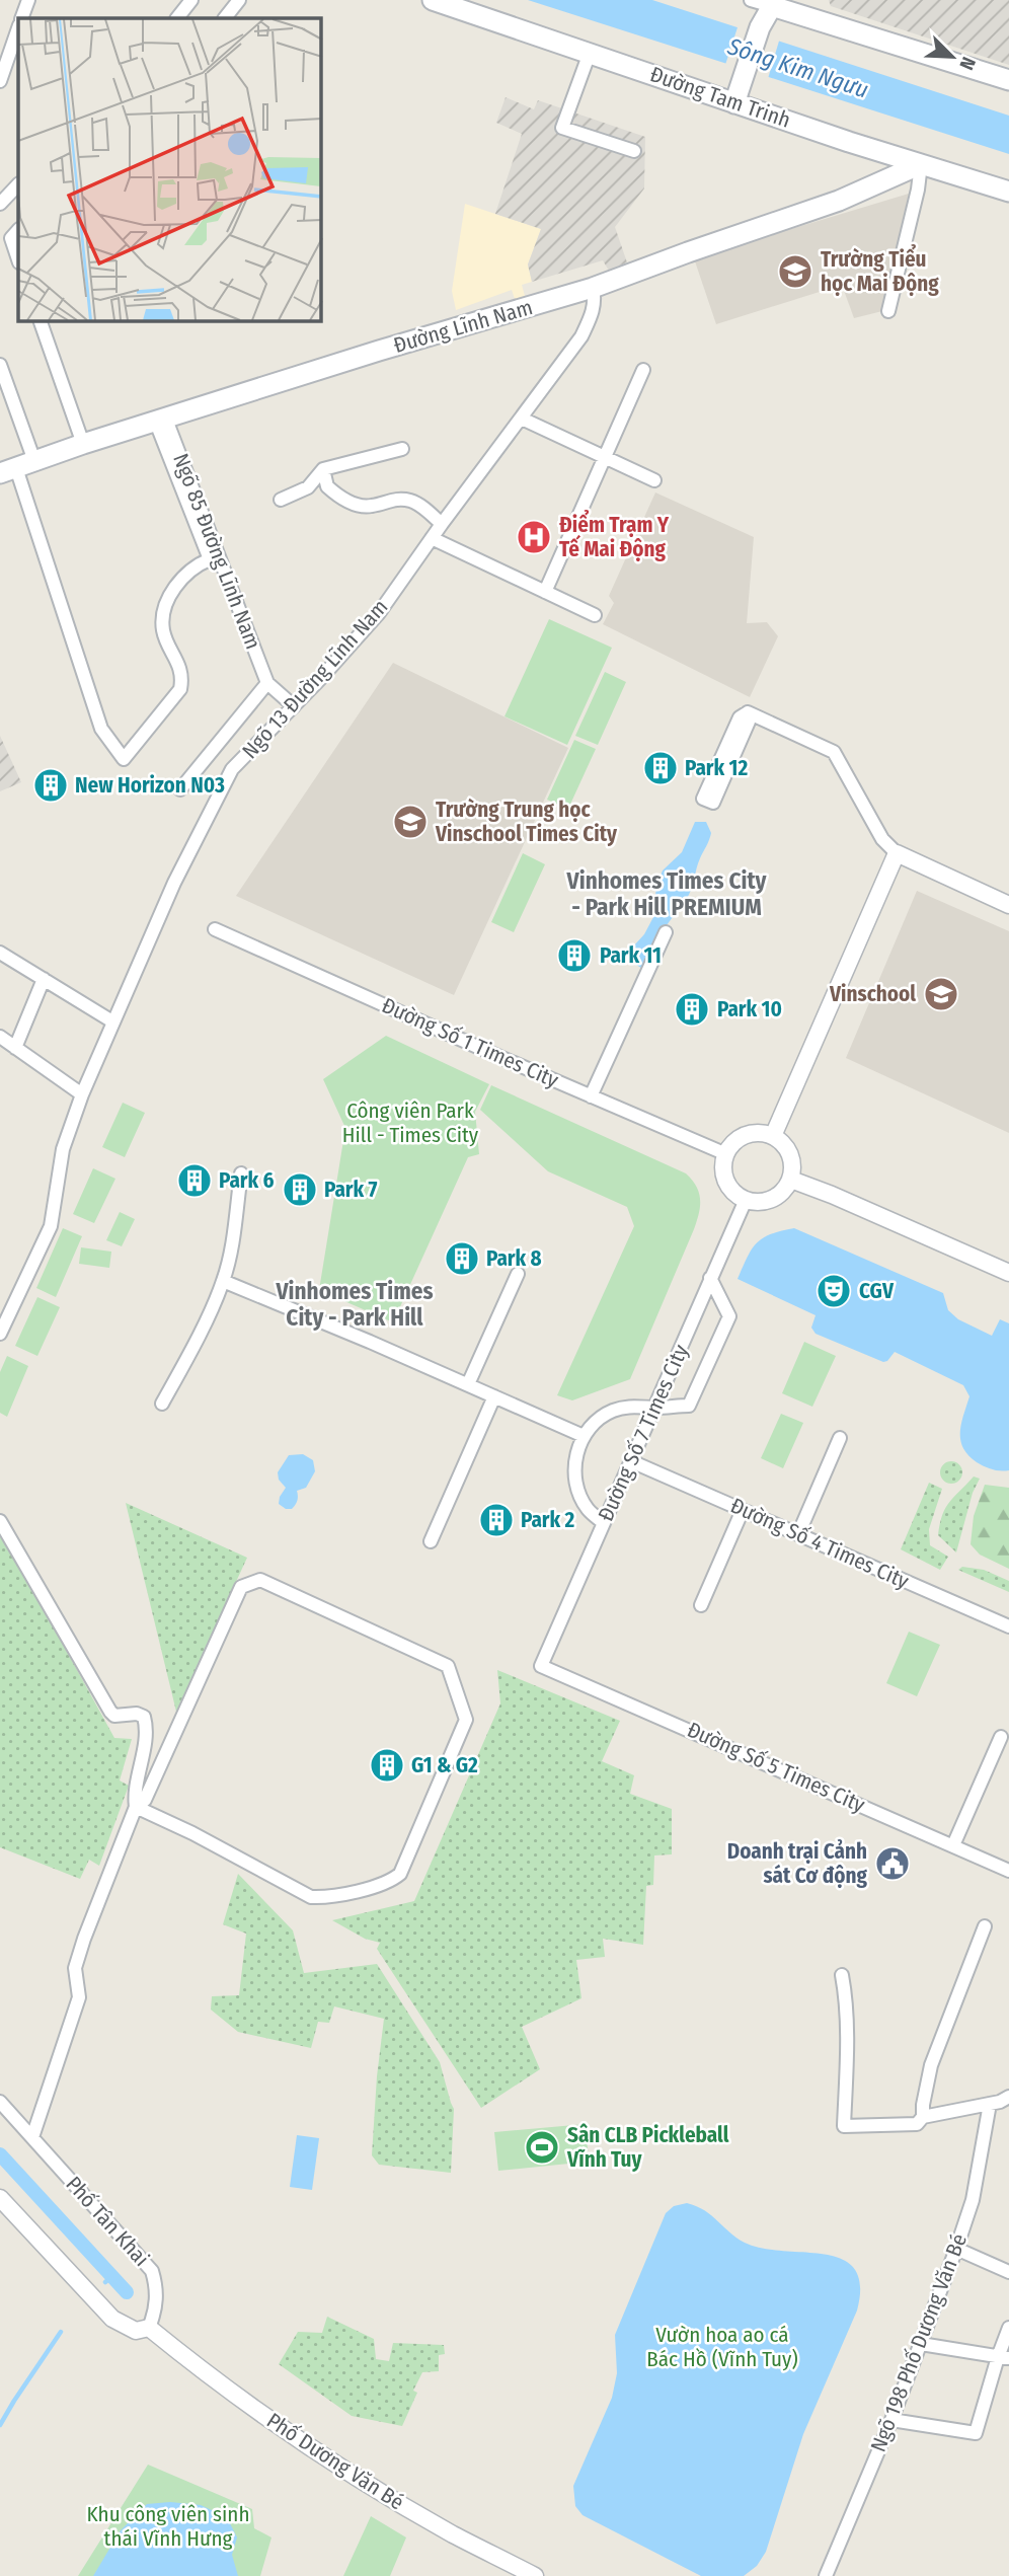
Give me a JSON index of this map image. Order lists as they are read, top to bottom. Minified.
{"streets":{"main road":["Đường Tam Trinh","Đường Lĩnh Nam"],"street":["Ngõ 85 Đường Lĩnh Nam","Ngõ 13 Đường Lĩnh Nam","Đường Số 1 Times City","Đường Số 7 Times City","Đường Số 4 Times City","Đường Số 5 Times City","Phố Tân Khai","Ngõ 198 Phố Dương Văn Bé","Phố Dương Văn Bé"]},"crossings":[["Đường Tam Trinh","Đường Lĩnh Nam"],["Đường Lĩnh Nam","Ngõ 85 Đường Lĩnh Nam"],["Đường Lĩnh Nam","Ngõ 13 Đường Lĩnh Nam"],["Ngõ 85 Đường Lĩnh Nam","Ngõ 13 Đường Lĩnh Nam"],["Đường Số 1 Times City","Đường Số 7 Times City"],["Đường Số 7 Times City","Đường Số 4 Times City"],["Đường Số 7 Times City","Đường Số 5 Times City"],["Phố Tân Khai","Phố Dương Văn Bé"]],"districts":["Vinhomes Times City - Park Hill PREMIUM","Vinhomes Times City - Park Hill"],"water":["Sông Kim Ngưu"],"parks":["Công viên Park Hill - Times City","Vườn hoa ao cá Bác Hồ (Vĩnh Tuy)","Khu công viên sinh thái Vĩnh Hưng"],"places":{"school or university":["Trường Tiểu học Mai Động","Trường Trung học Vinschool Times City","Vinschool"],"hospital":["Điểm Trạm Y Tế Mai Động"],"building":["Park 12","New Horizon N03","Park 11","Park 10","Park 6","Park 7","Park 8","Park 2","G1 & G2"],"theatre":["CGV"],"public building":["Doanh trại Cảnh sát Cơ động"],"sports":["Sân CLB Pickleball Vĩnh Tuy"]},"north":"bottom right"}
